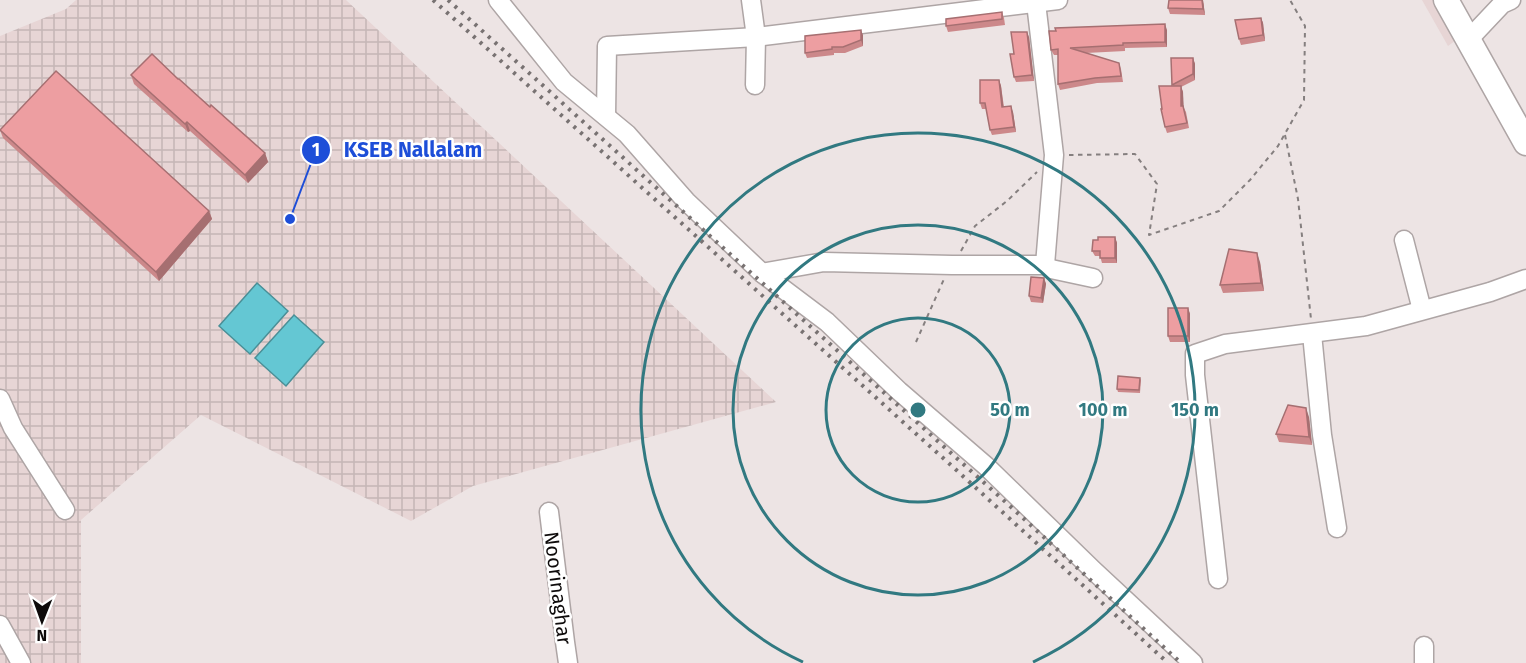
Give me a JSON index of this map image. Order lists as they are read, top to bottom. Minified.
{"streets":{"street":["Noorinaghar"]},"places":["KSEB Nallalam"],"north":"bottom","rings":["50 m","100 m","150 m"]}
